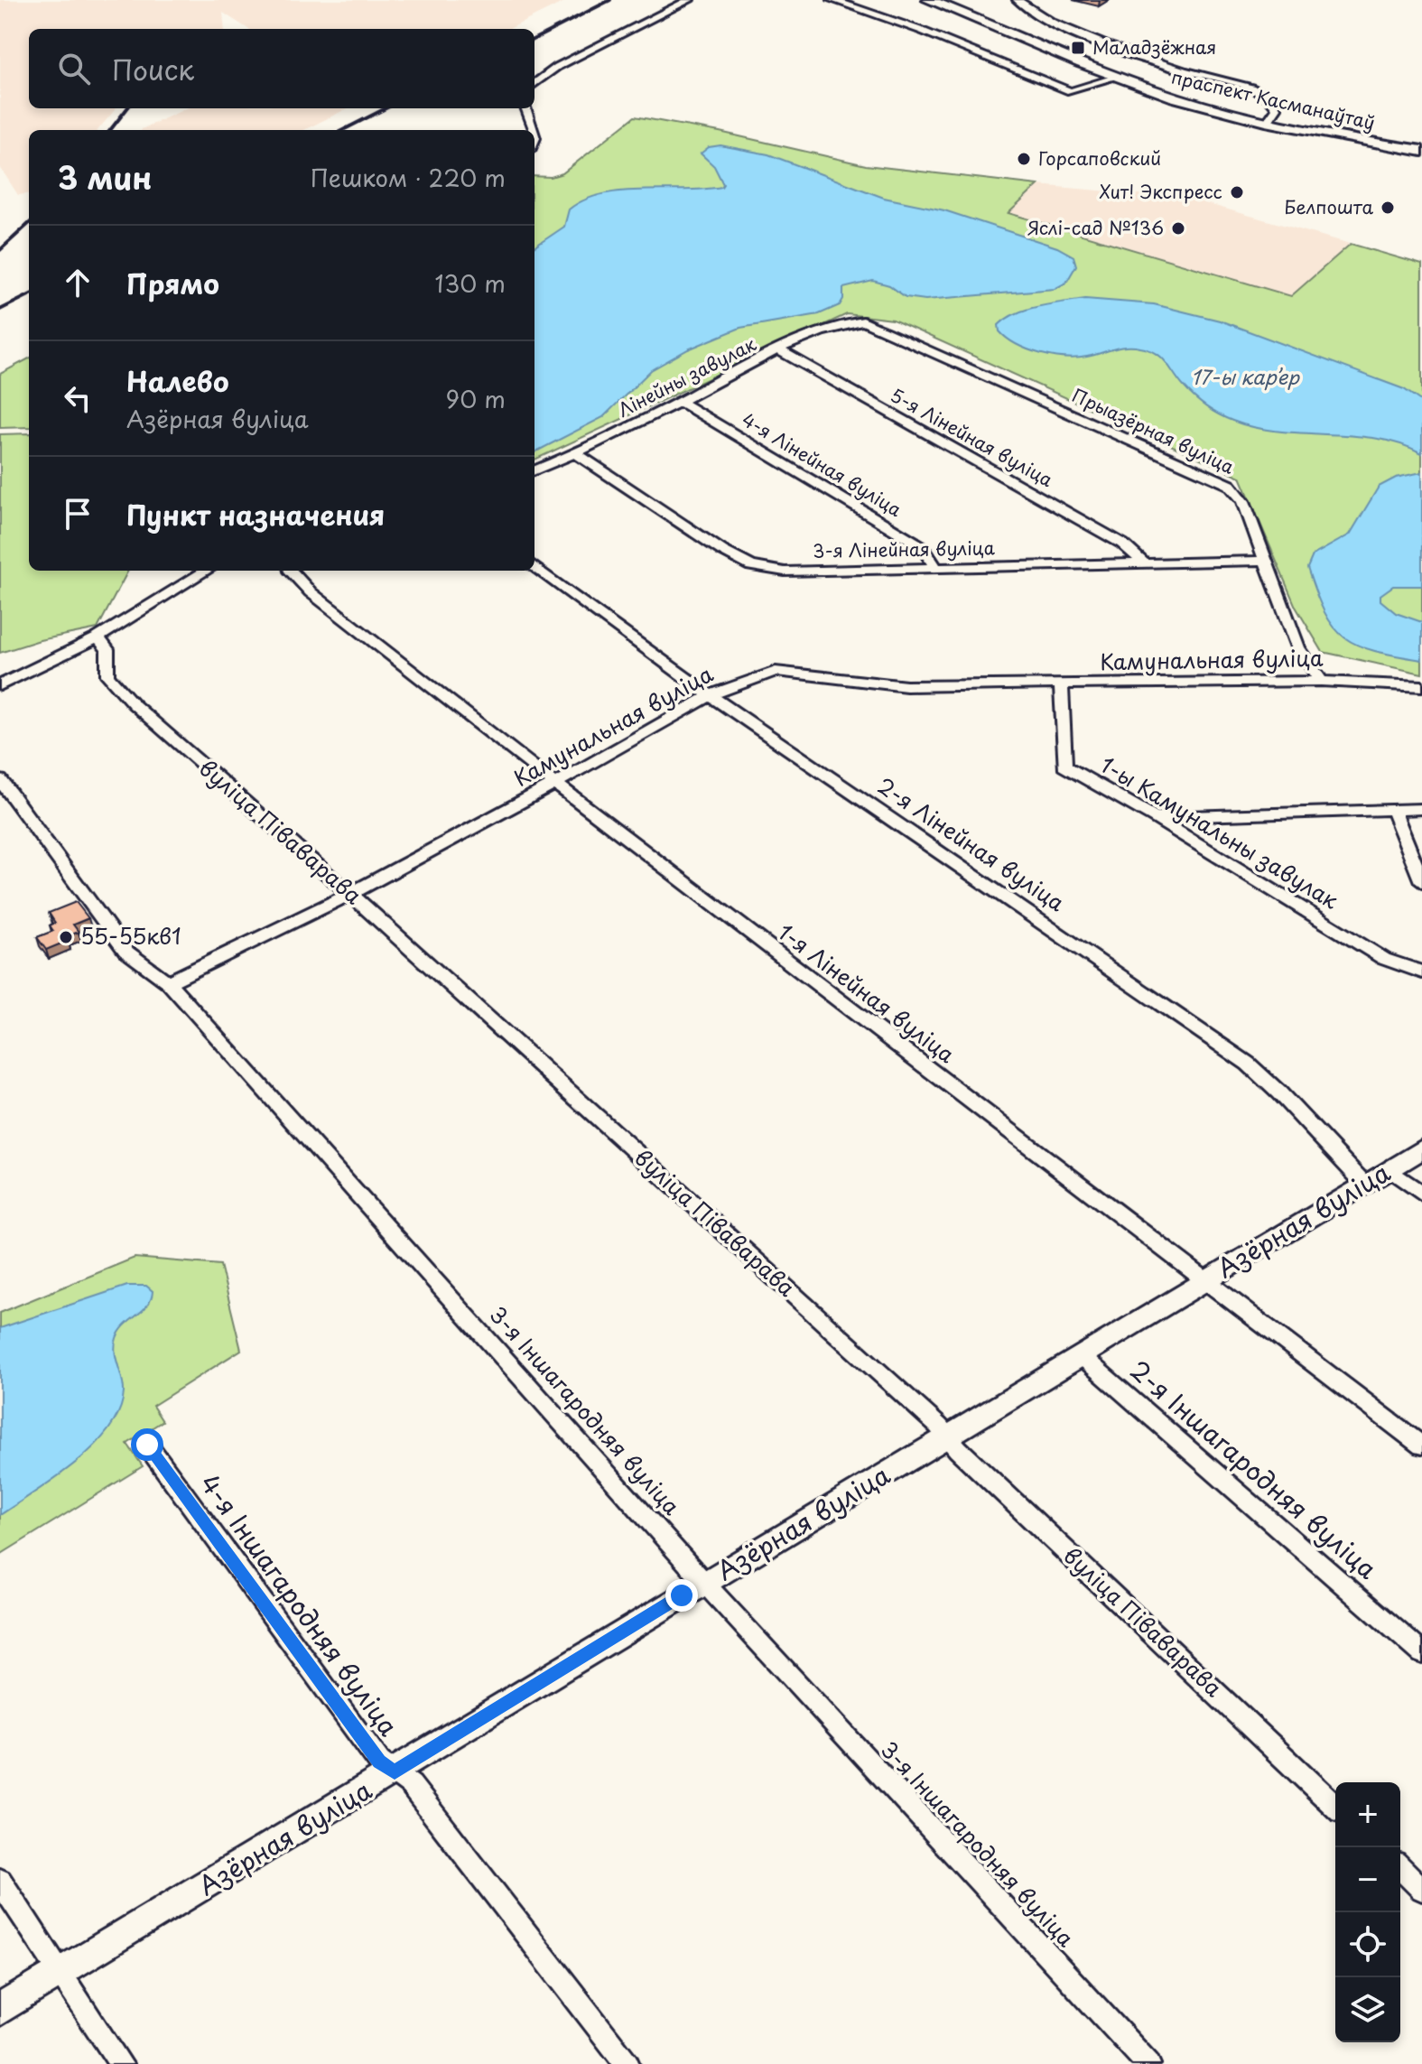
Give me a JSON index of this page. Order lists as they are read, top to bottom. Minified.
{"streets":{"main road":["праспект Касманаўтаў"],"street":["Лінейны завулак","Прыазёрная вуліца","5-я Лінейная вуліца","4-я Лінейная вуліца","3-я Лінейная вуліца","Камунальная вуліца","вуліца Піваварава","1-ы Камунальны завулак","2-я Лінейная вуліца","1-я Лінейная вуліца","Азёрная вуліца","3-я Іншагародняя вуліца","2-я Іншагародняя вуліца","4-я Іншагародняя вуліца"]},"crossings":[["Лінейны завулак","Прыазёрная вуліца"],["Лінейны завулак","5-я Лінейная вуліца"],["Лінейны завулак","4-я Лінейная вуліца"],["Лінейны завулак","3-я Лінейная вуліца"],["Прыазёрная вуліца","3-я Лінейная вуліца"],["Прыазёрная вуліца","Камунальная вуліца"],["5-я Лінейная вуліца","3-я Лінейная вуліца"],["4-я Лінейная вуліца","3-я Лінейная вуліца"],["Камунальная вуліца","вуліца Піваварава"],["Камунальная вуліца","1-ы Камунальны завулак"],["Камунальная вуліца","2-я Лінейная вуліца"],["Камунальная вуліца","1-я Лінейная вуліца"],["Камунальная вуліца","3-я Іншагародняя вуліца"],["вуліца Піваварава","Азёрная вуліца"],["2-я Лінейная вуліца","Азёрная вуліца"],["1-я Лінейная вуліца","Азёрная вуліца"],["Азёрная вуліца","3-я Іншагародняя вуліца"],["Азёрная вуліца","2-я Іншагародняя вуліца"],["Азёрная вуліца","4-я Іншагародняя вуліца"]],"water":["17-ы кар’ер"],"places":{"transit":["Маладзёжная"],"other":["Горсаповский","Хит! Экспресс","Белпошта","Яслі-сад №136","55-55кв1"]},"page":{"search":"Поиск","heading":["3 мин","Пешком · 220 m"],"list":[["Прямо","130 m"],["Налево","Азёрная вуліца","90 m"],"Пункт назначения"],"map_buttons":["+","−"]}}
